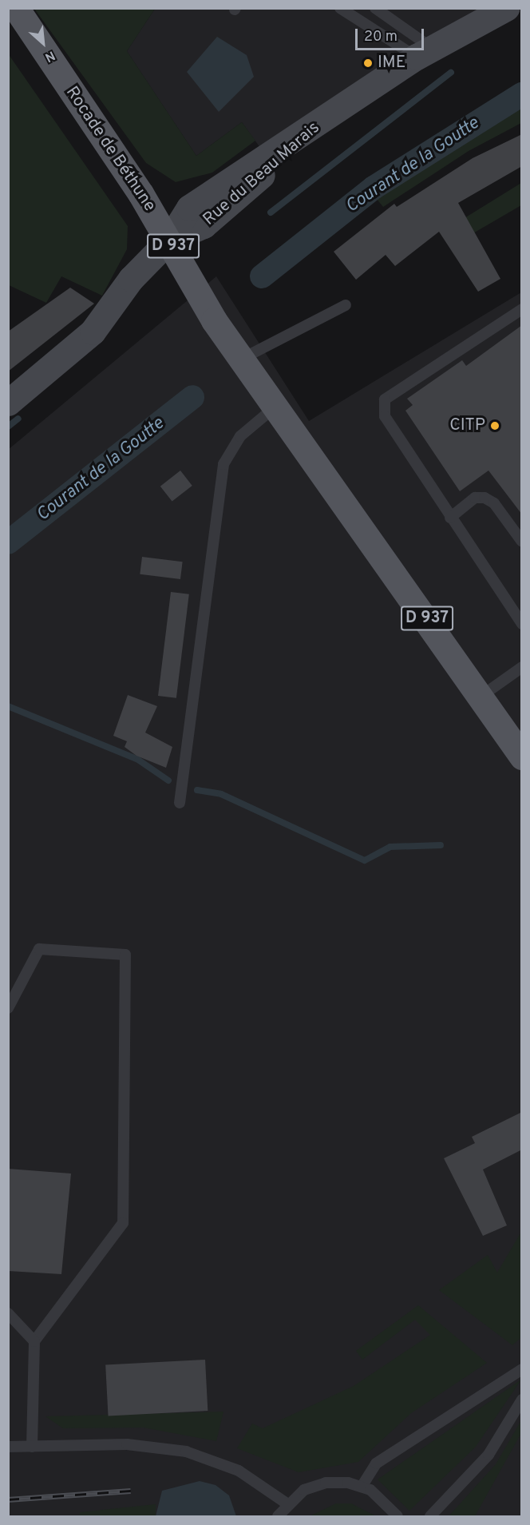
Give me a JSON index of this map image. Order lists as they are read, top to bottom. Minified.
{"streets":{"main road":["Rocade de Béthune","D 937"],"street":["Rue du Beau Marais"]},"crossings":[["Rocade de Béthune","Rue du Beau Marais"],["Rocade de Béthune","D 937"]],"water":["Courant de la Goutte"],"places":["IME","CITP"],"scale_bar":"20 m","north":"bottom right"}
